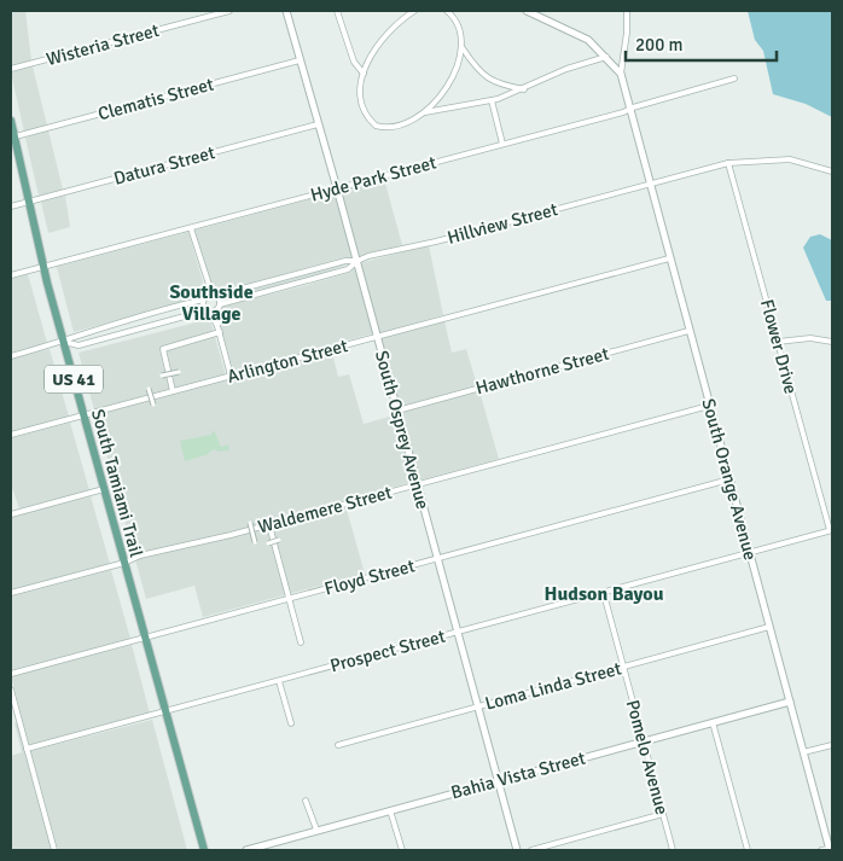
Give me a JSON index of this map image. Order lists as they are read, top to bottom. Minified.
{"streets":{"main road":["US 41","South Tamiami Trail"],"street":["Wisteria Street","Clematis Street","Datura Street","Hyde Park Street","Hillview Street","Flower Drive","Arlington Street","Hawthorne Street","South Osprey Avenue","South Orange Avenue","Waldemere Street","Floyd Street","Prospect Street","Loma Linda Street","Pomelo Avenue","Bahia Vista Street"]},"crossings":[["Clematis Street","South Osprey Avenue"],["Clematis Street","South Tamiami Trail"],["Datura Street","South Osprey Avenue"],["Datura Street","South Tamiami Trail"],["Hyde Park Street","South Osprey Avenue"],["Hyde Park Street","South Orange Avenue"],["Hyde Park Street","South Tamiami Trail"],["Hillview Street","Flower Drive"],["Hillview Street","South Osprey Avenue"],["Hillview Street","South Orange Avenue"],["Hillview Street","South Tamiami Trail"],["Flower Drive","Prospect Street"],["Arlington Street","South Osprey Avenue"],["Arlington Street","South Orange Avenue"],["Arlington Street","South Tamiami Trail"],["Hawthorne Street","South Osprey Avenue"],["Hawthorne Street","South Orange Avenue"],["South Osprey Avenue","Waldemere Street"],["South Osprey Avenue","Floyd Street"],["South Osprey Avenue","Prospect Street"],["South Osprey Avenue","Loma Linda Street"],["South Osprey Avenue","Bahia Vista Street"],["South Orange Avenue","Waldemere Street"],["South Orange Avenue","Floyd Street"],["South Orange Avenue","Prospect Street"],["South Orange Avenue","Loma Linda Street"],["South Orange Avenue","Bahia Vista Street"],["South Tamiami Trail","Waldemere Street"],["South Tamiami Trail","Floyd Street"],["South Tamiami Trail","Prospect Street"],["Prospect Street","Pomelo Avenue"],["Loma Linda Street","Pomelo Avenue"],["Pomelo Avenue","Bahia Vista Street"]],"districts":["Southside Village","Hudson Bayou"],"scale_bar":"200 m"}
